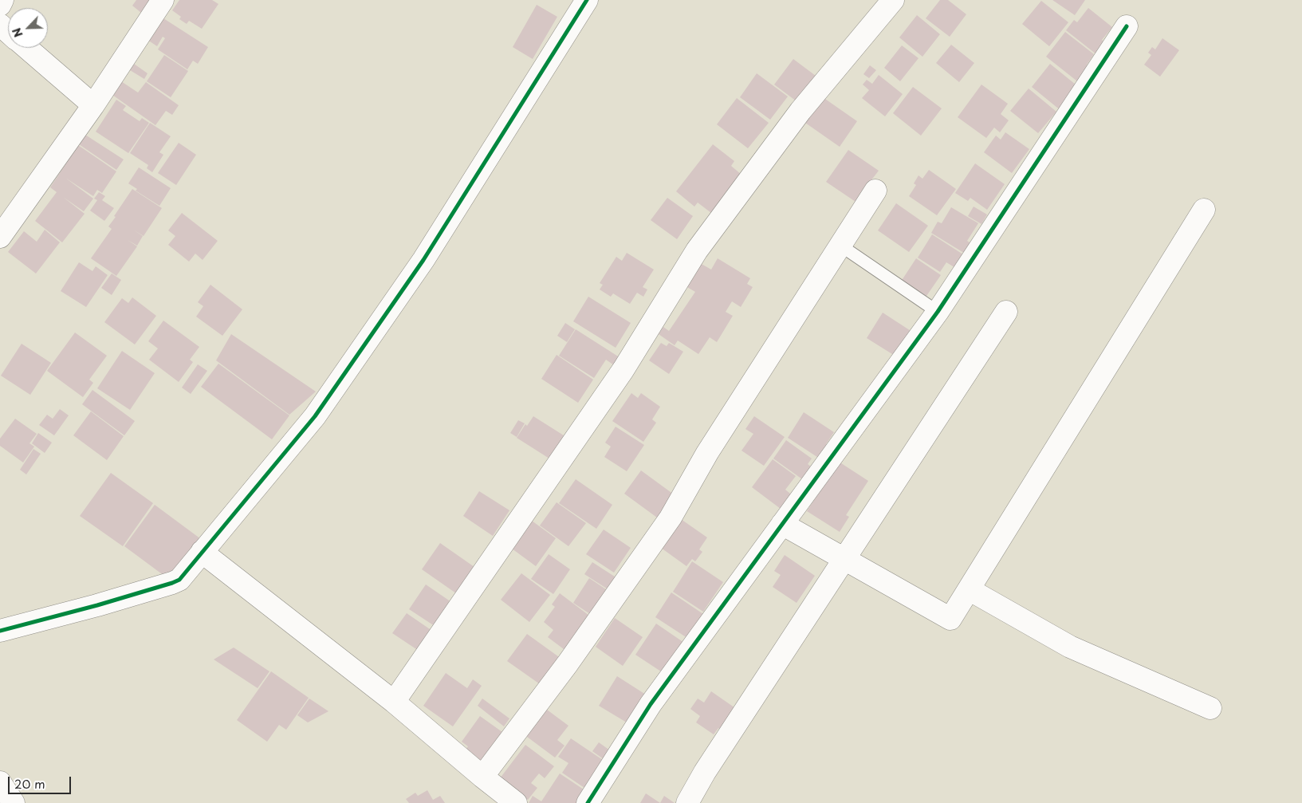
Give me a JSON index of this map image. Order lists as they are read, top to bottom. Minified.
{"scale_bar":"20 m","north":"bottom left"}
